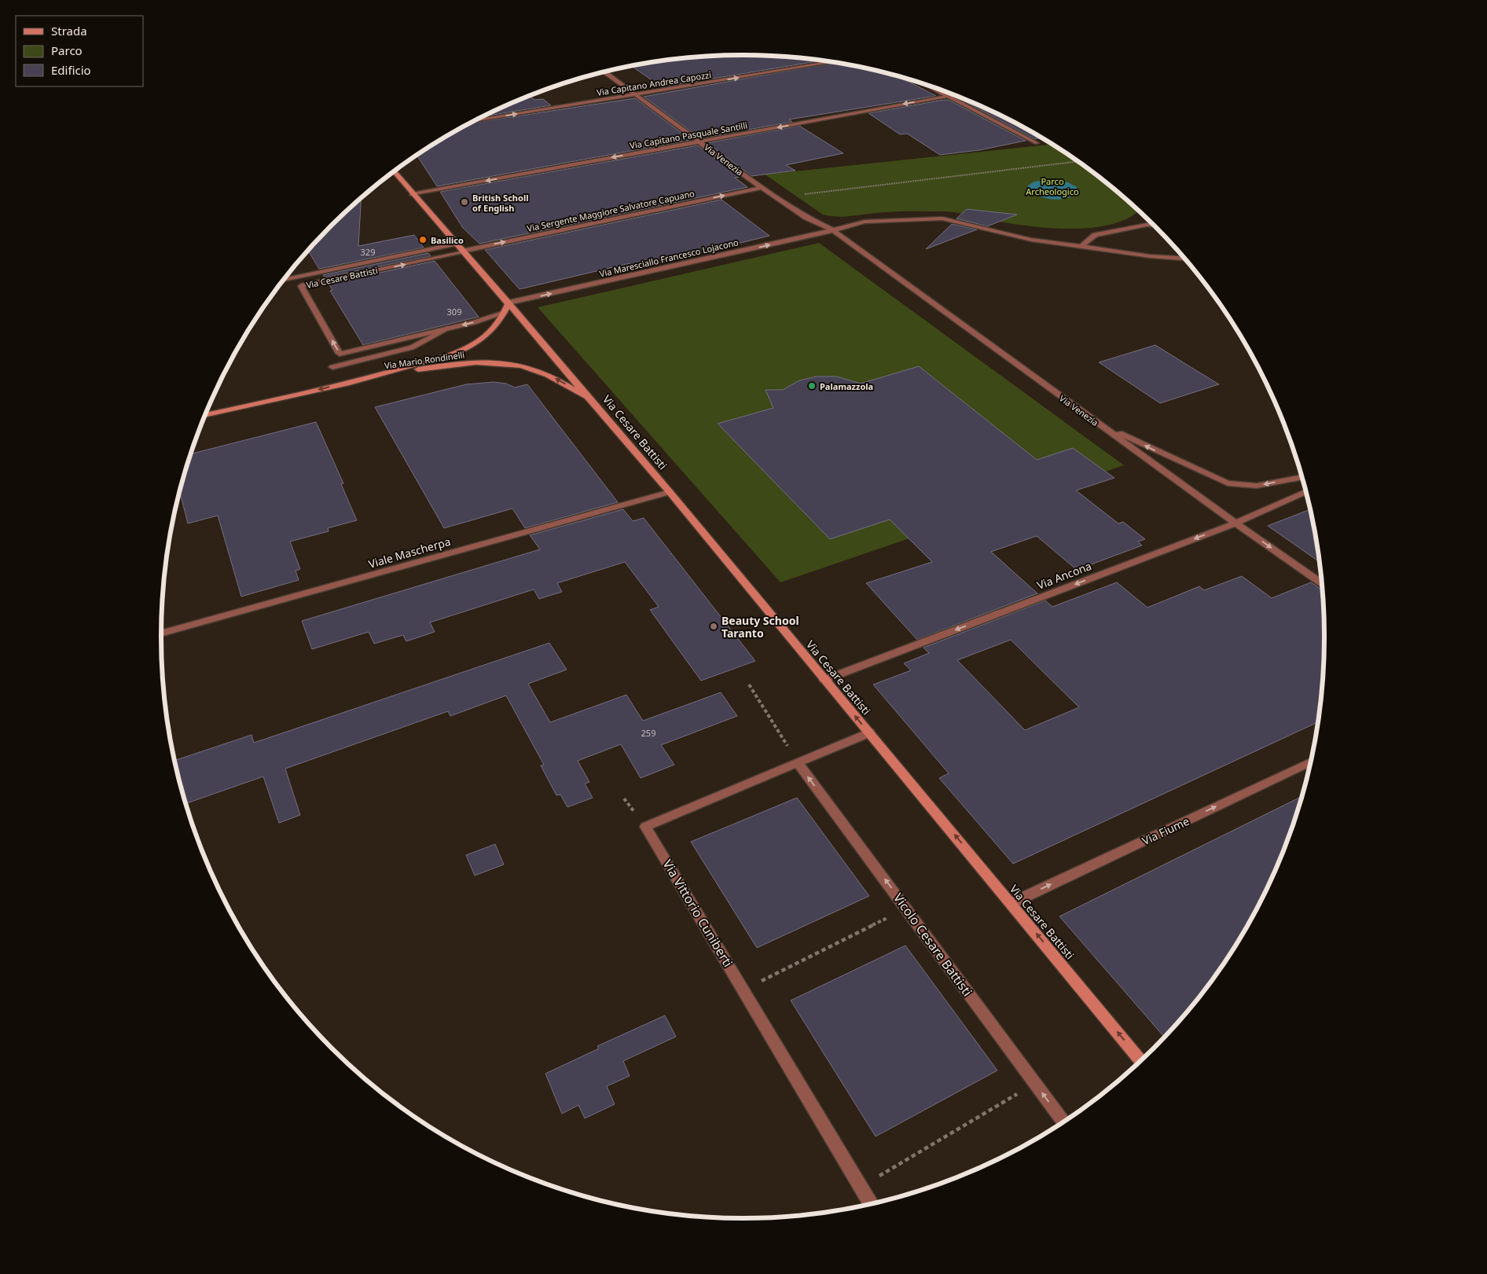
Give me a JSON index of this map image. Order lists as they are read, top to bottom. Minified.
{"streets":{"main road":["Via Cesare Battisti","Via Mario Rondinelli"],"street":["Via Capitano Andrea Capozzi","Via Capitano Pasquale Santilli","Via Venezia","Via Sergente Maggiore Salvatore Capuano","Via Maresciallo Francesco Lojacono","Viale Mascherpa","Via Ancona","Via Fiume","Via Vittorio Cuniberti","Vicolo Cesare Battisti"]},"crossings":[["Via Capitano Andrea Capozzi","Via Venezia"],["Via Capitano Pasquale Santilli","Via Venezia"],["Via Capitano Pasquale Santilli","Via Cesare Battisti"],["Via Venezia","Via Sergente Maggiore Salvatore Capuano"],["Via Venezia","Via Maresciallo Francesco Lojacono"],["Via Venezia","Via Ancona"],["Via Sergente Maggiore Salvatore Capuano","Via Cesare Battisti"],["Via Maresciallo Francesco Lojacono","Via Cesare Battisti"],["Via Maresciallo Francesco Lojacono","Via Mario Rondinelli"],["Via Cesare Battisti","Via Mario Rondinelli"],["Via Cesare Battisti","Viale Mascherpa"],["Via Cesare Battisti","Via Ancona"],["Via Cesare Battisti","Via Fiume"],["Via Cesare Battisti","Via Vittorio Cuniberti"],["Via Vittorio Cuniberti","Vicolo Cesare Battisti"]],"one_way":["Via Capitano Andrea Capozzi","Via Capitano Pasquale Santilli","Via Sergente Maggiore Salvatore Capuano","Via Maresciallo Francesco Lojacono","Via Mario Rondinelli","Via Ancona","Via Fiume","Vicolo Cesare Battisti"],"parks":["Parco Archeologico"],"places":["British Scholl of English","Basilico","Palamazzola","Beauty School Taranto"],"house_numbers":["329","309","259"],"legend":["Strada","Parco","Edificio"]}
